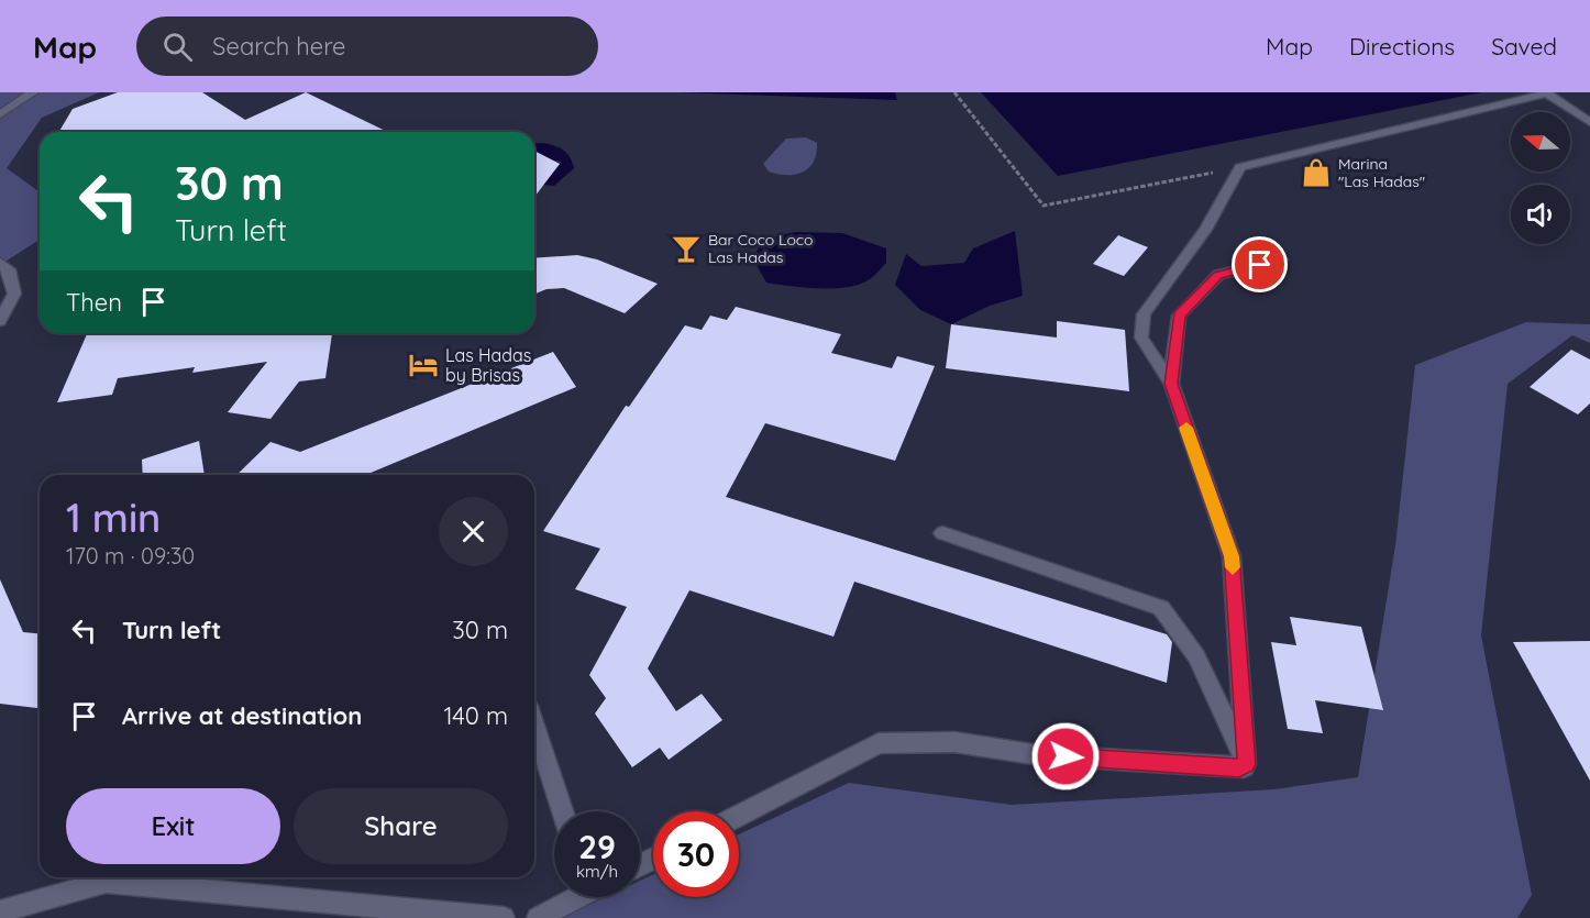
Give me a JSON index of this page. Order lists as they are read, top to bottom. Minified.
{"places":{"shop":["Marina \"Las Hadas\""],"bar":["Bar Coco Loco Las Hadas"],"hotel":["Las Hadas by Brisas"]},"north":"left","page":{"header":"Map","search":"Search here","nav":["Map","Directions","Saved"],"turn":["30 m","Turn left"],"then":"Then","heading":["1 min","170 m · 09:30"],"list":[{"name":"Turn left","value":"30 m"},{"name":"Arrive at destination","value":"140 m"}],"buttons":["Exit","Share"],"speed":"29 km/h","limit":"30"}}
